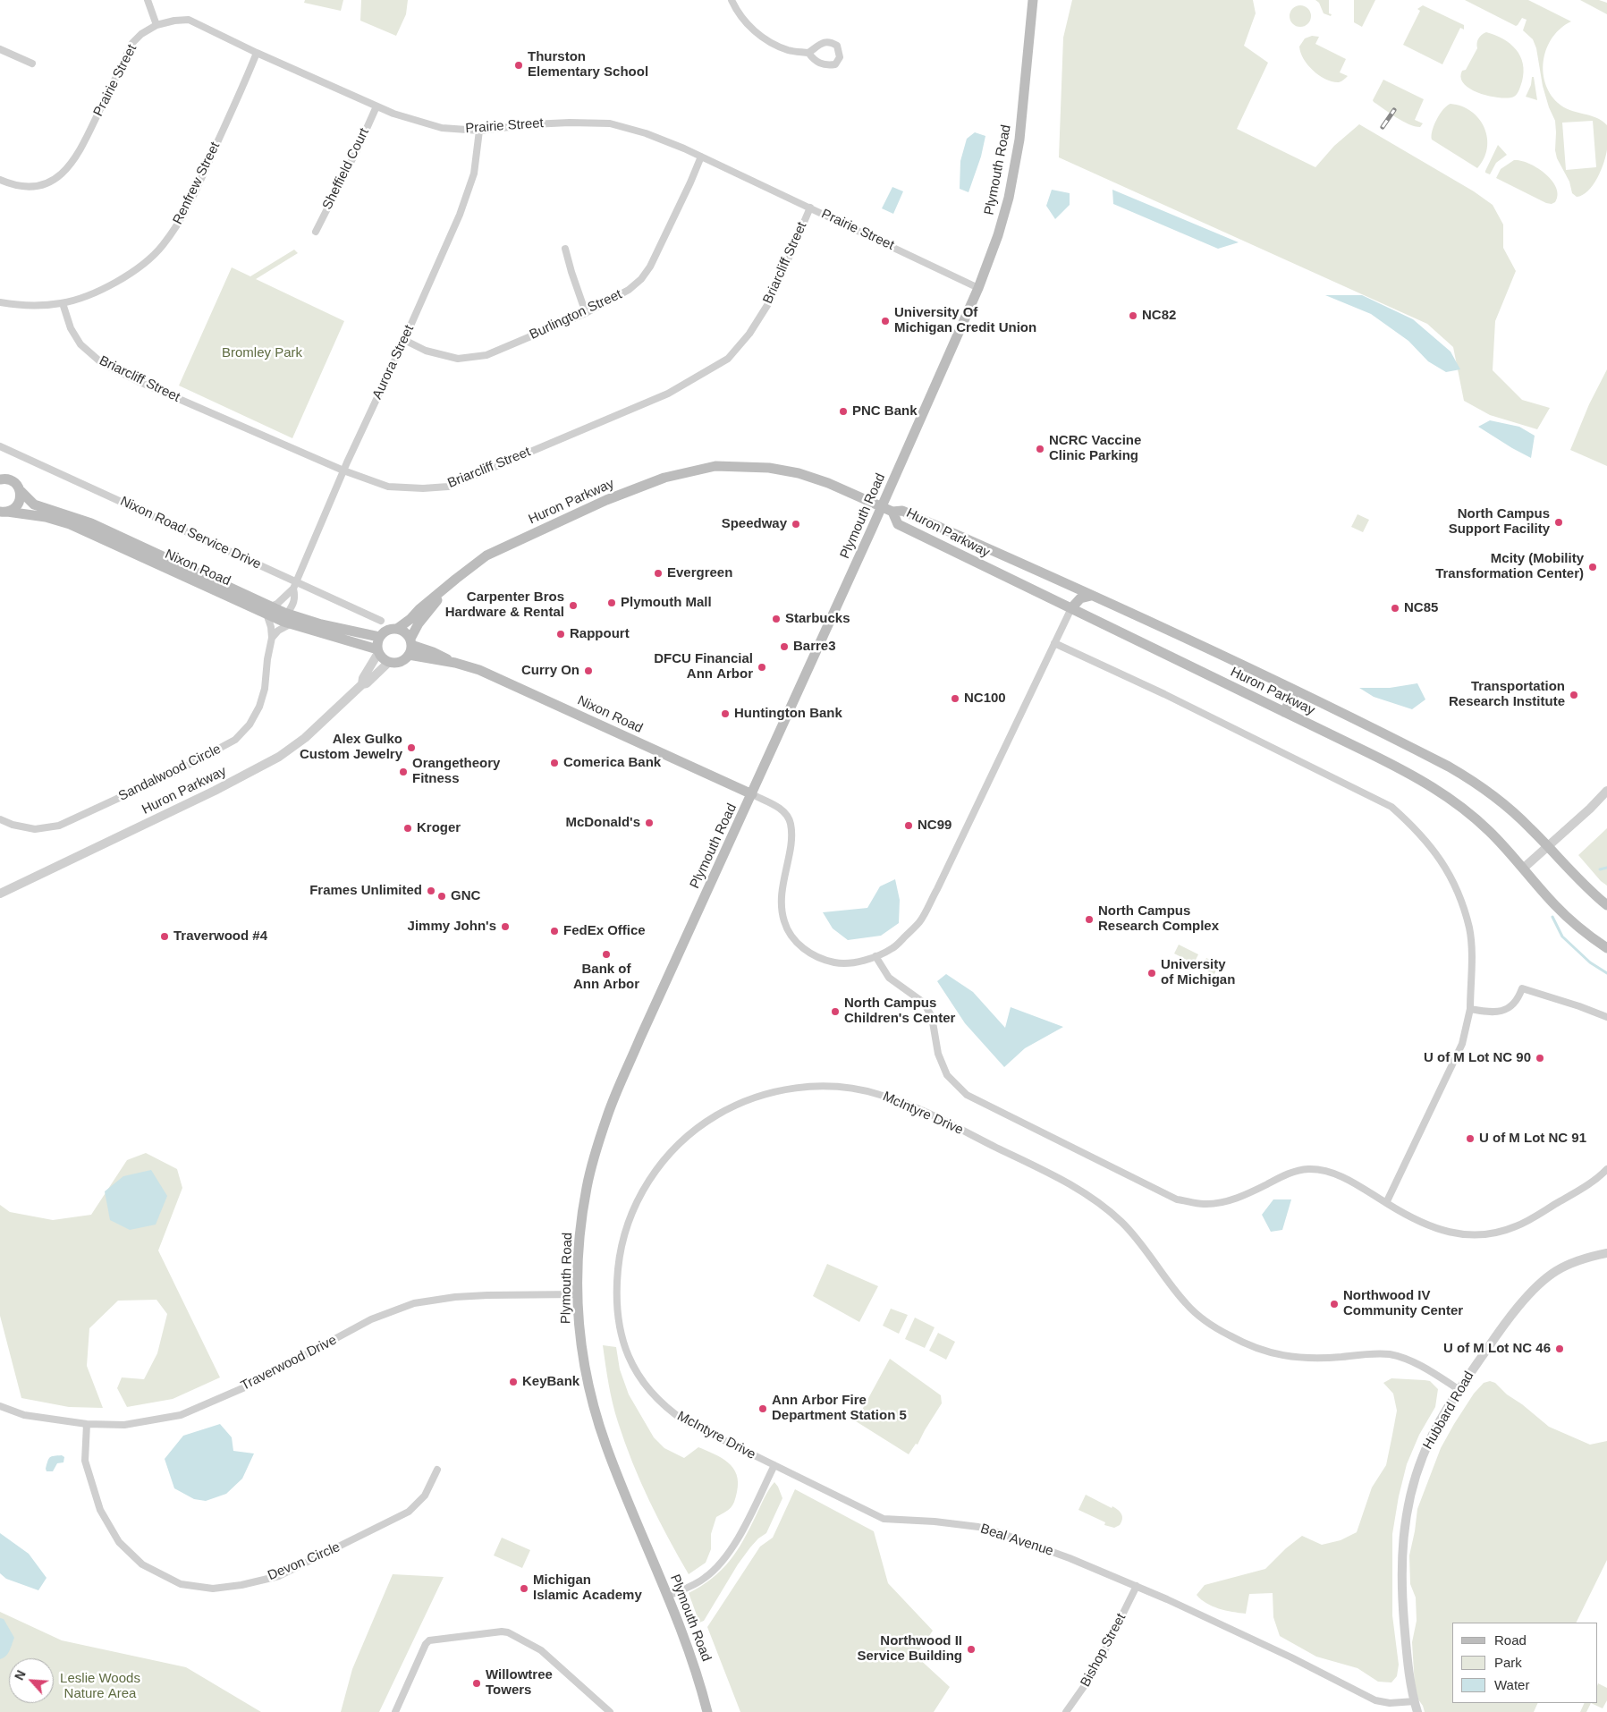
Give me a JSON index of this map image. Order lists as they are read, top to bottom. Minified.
{"streets":{"main road":["Plymouth Road","Huron Parkway","Nixon Road"],"street":["Prairie Street","Sheffield Court","Renfrew Street","Briarcliff Street","Burlington Street","Aurora Street","Nixon Road Service Drive","Sandalwood Circle","McIntyre Drive","Traverwood Drive","Hubbard Road","Beal Avenue","Devon Circle","Bishop Street"]},"crossings":[["Prairie Street","Sheffield Court"],["Prairie Street","Plymouth Road"],["Prairie Street","Renfrew Street"],["Prairie Street","Briarcliff Street"],["Prairie Street","Burlington Street"],["Prairie Street","Aurora Street"],["Plymouth Road","Huron Parkway"],["Plymouth Road","Nixon Road"],["Plymouth Road","Traverwood Drive"],["Renfrew Street","Briarcliff Street"],["Briarcliff Street","Aurora Street"],["Burlington Street","Aurora Street"],["Aurora Street","Nixon Road Service Drive"],["Aurora Street","Nixon Road"],["Aurora Street","Sandalwood Circle"],["Huron Parkway","Nixon Road"],["Nixon Road","Sandalwood Circle"],["McIntyre Drive","Hubbard Road"],["McIntyre Drive","Beal Avenue"],["Traverwood Drive","Devon Circle"],["Hubbard Road","Beal Avenue"],["Beal Avenue","Bishop Street"]],"parks":["Bromley Park","Leslie Woods Nature Area"],"places":["Thurston Elementary School","NC82","University Of Michigan Credit Union","PNC Bank","NCRC Vaccine Clinic Parking","North Campus Support Facility","Speedway","Mcity (Mobility Transformation Center)","Evergreen","Plymouth Mall","Carpenter Bros Hardware & Rental","NC85","Starbucks","Rappourt","Barre3","DFCU Financial Ann Arbor","Curry On","Transportation Research Institute","NC100","Huntington Bank","Alex Gulko Custom Jewelry","Comerica Bank","Orangetheory Fitness","McDonald's","NC99","Kroger","Frames Unlimited","GNC","North Campus Research Complex","Jimmy John's","FedEx Office","Traverwood #4","Bank of Ann Arbor","University of Michigan","North Campus Children's Center","U of M Lot NC 90","U of M Lot NC 91","Northwood IV Community Center","U of M Lot NC 46","KeyBank","Ann Arbor Fire Department Station 5","Michigan Islamic Academy","Northwood II Service Building","Willowtree Towers"],"legend":["Road","Park","Water"],"north":"top left"}
